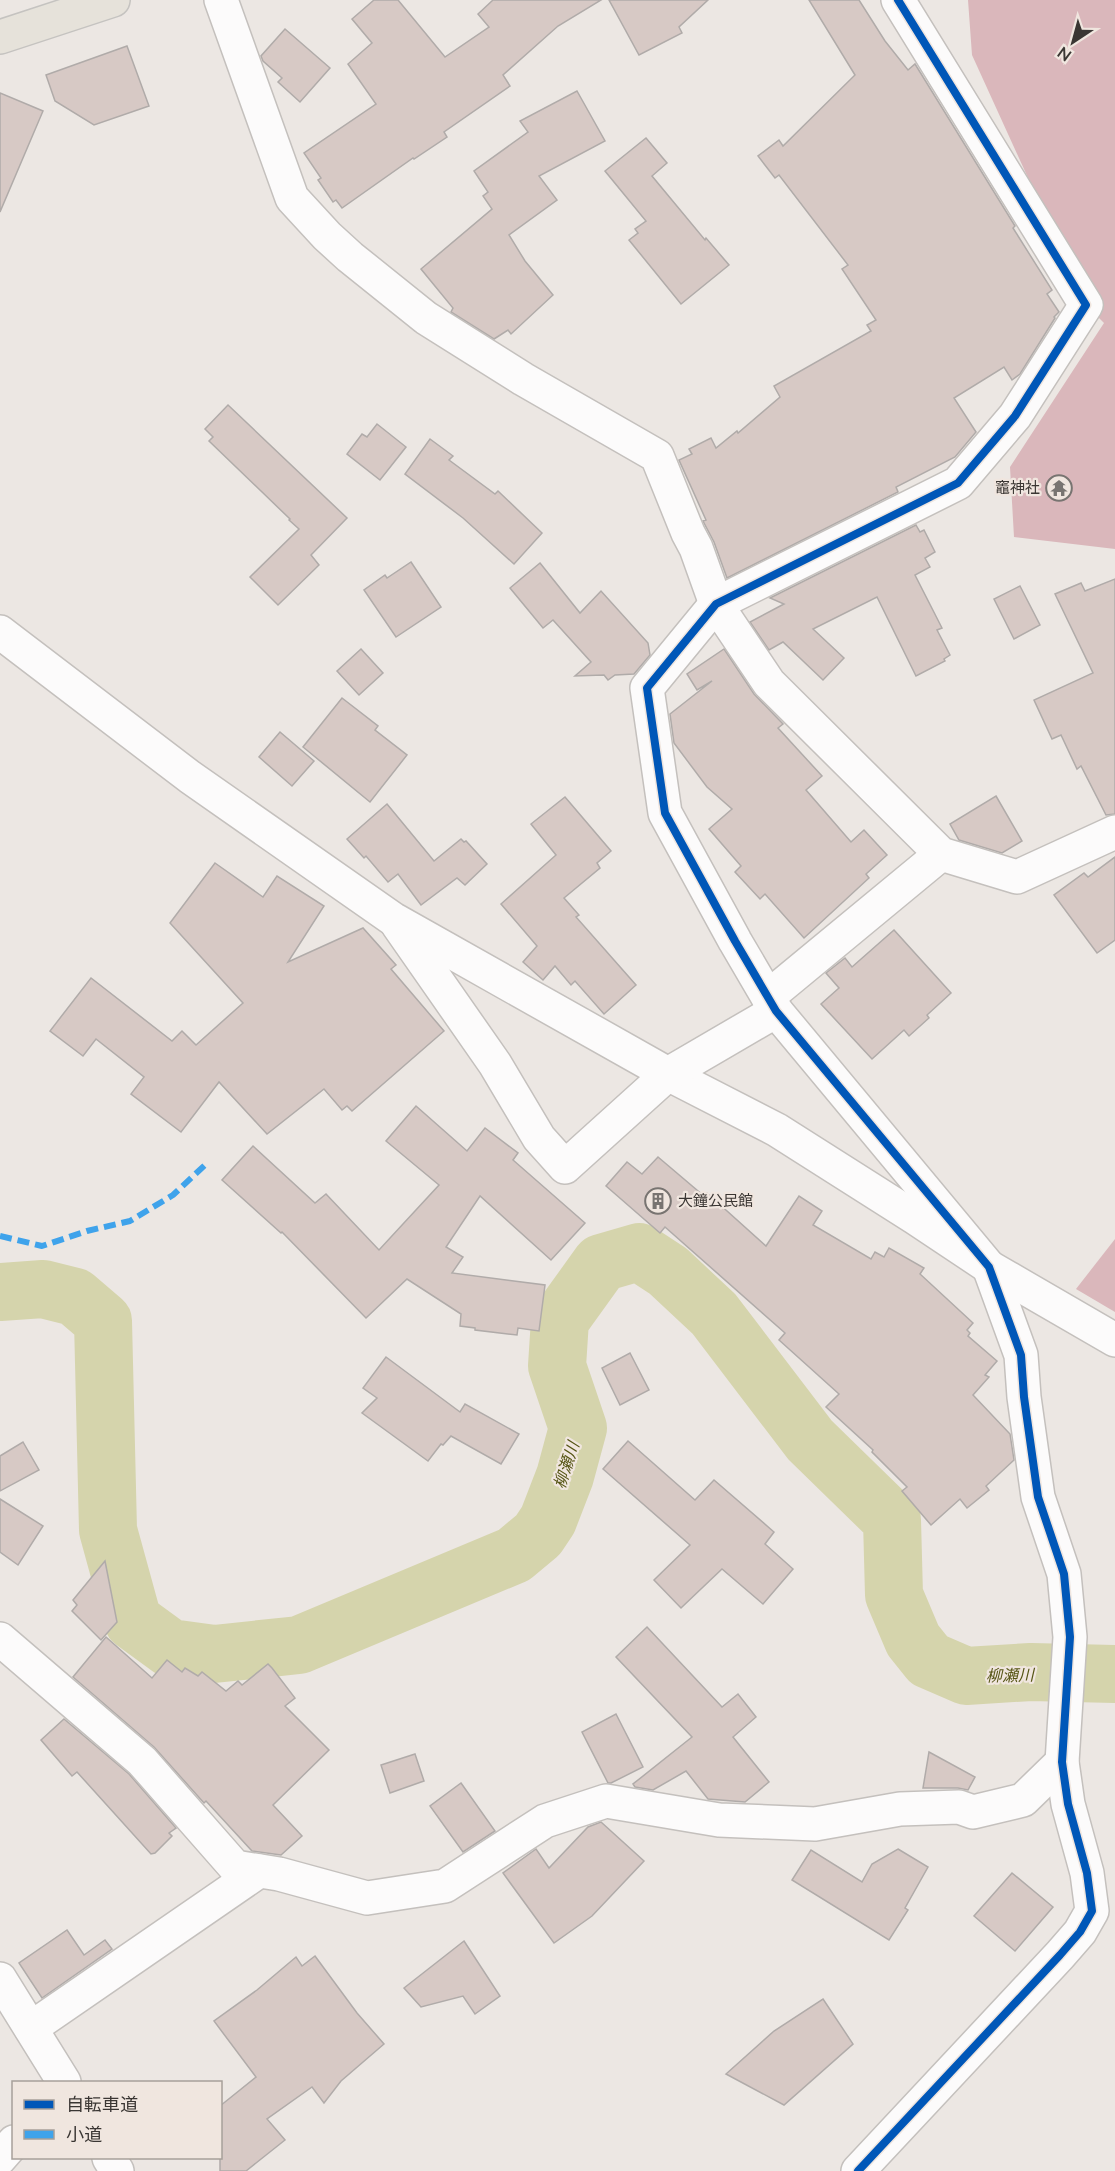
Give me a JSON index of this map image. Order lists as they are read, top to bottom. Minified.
{"water":["柳瀬川"],"places":{"temple":["竈神社"],"building":["大鐘公民館"]},"legend":["自転車道","小道"],"north":"bottom left"}
